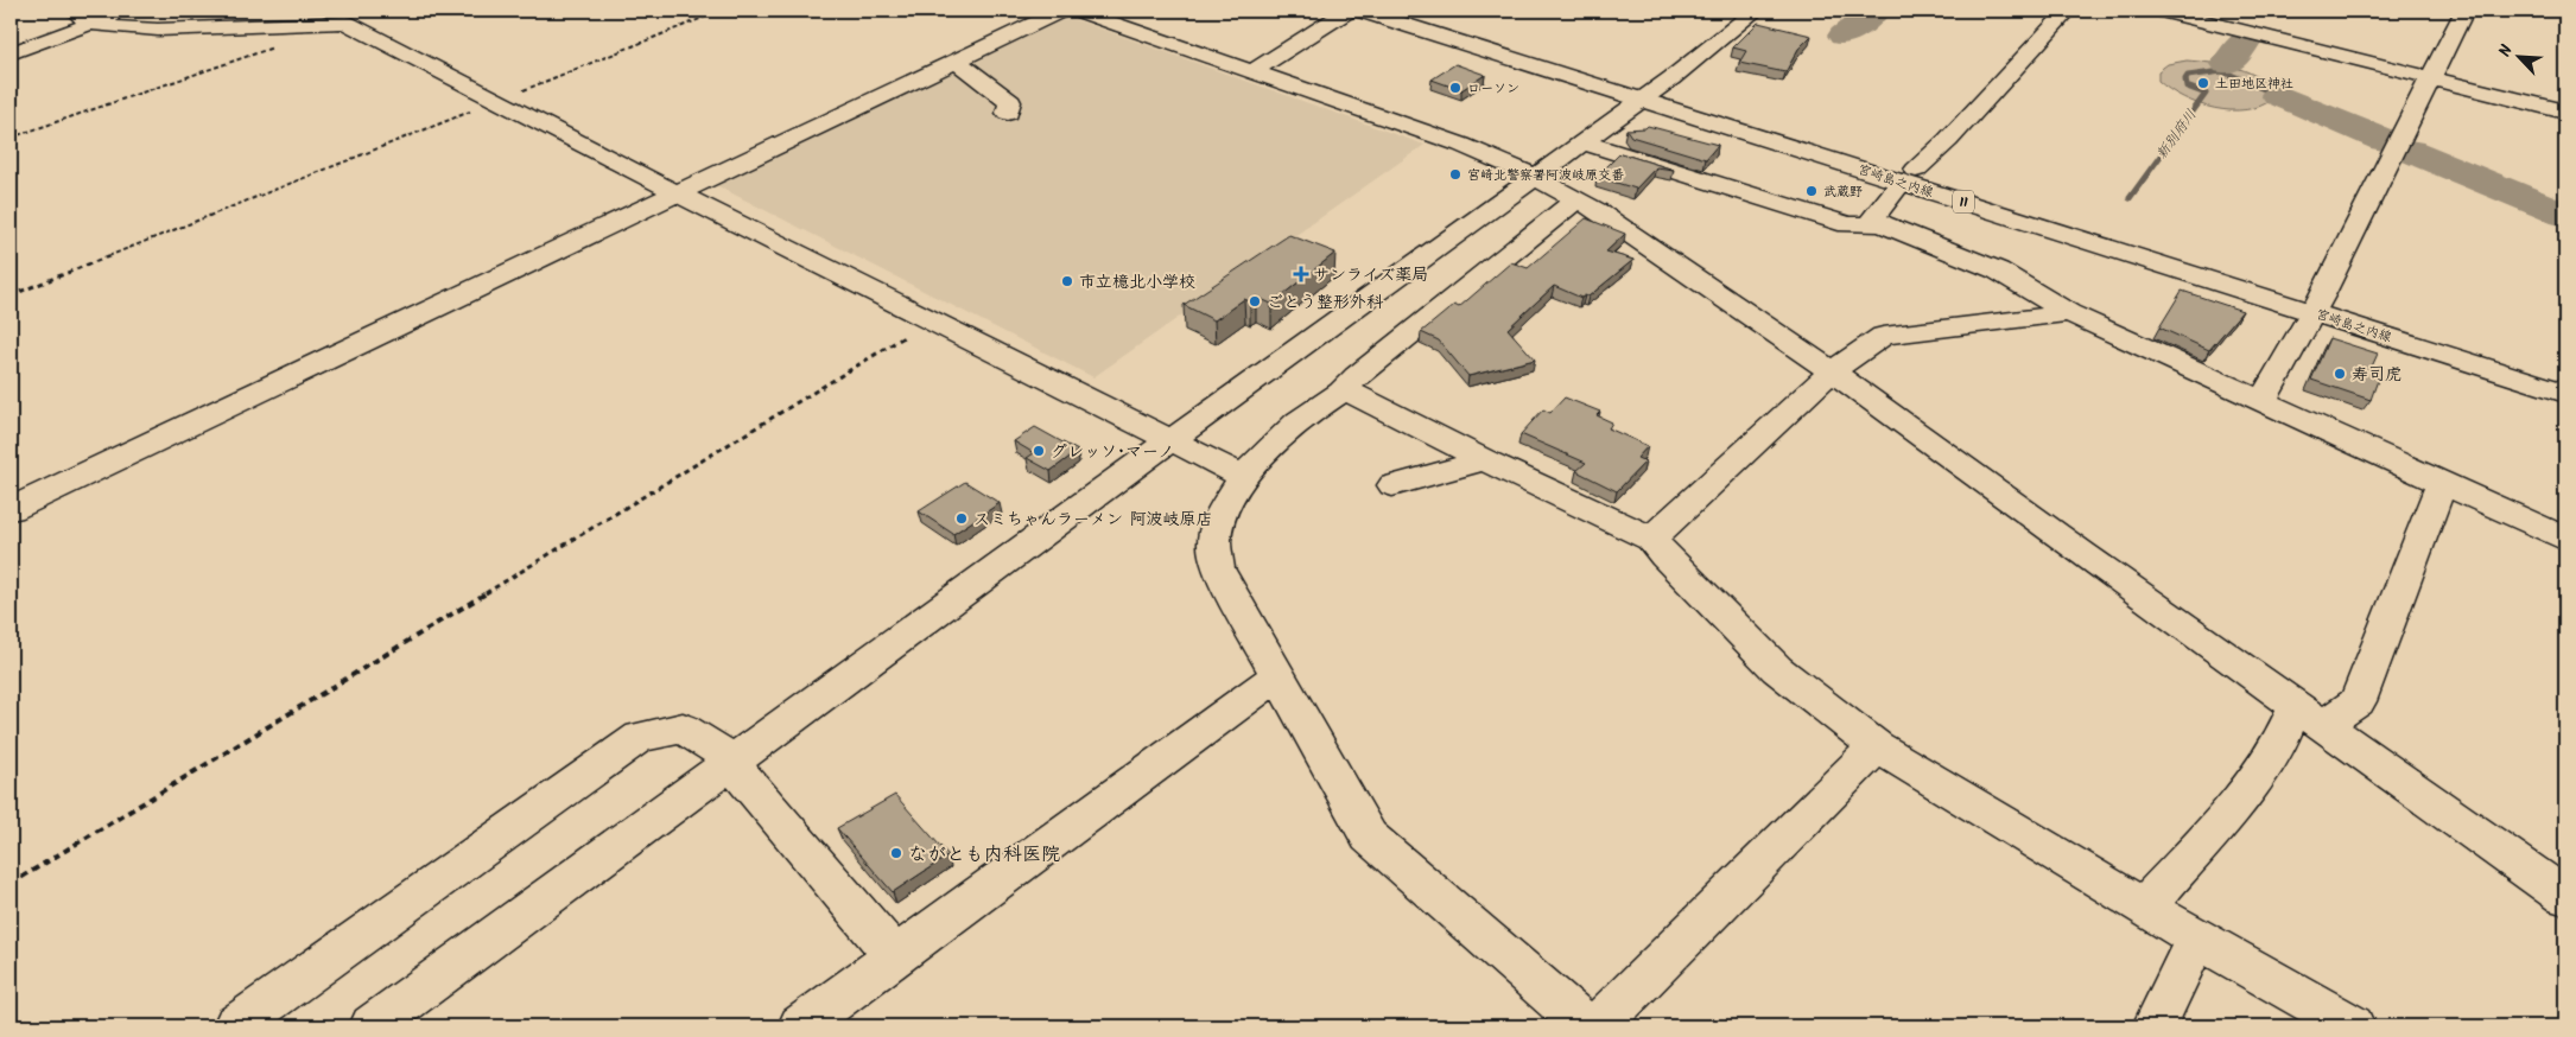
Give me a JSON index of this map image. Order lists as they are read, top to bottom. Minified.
{"streets":{"street":["宮崎島之内線","11"]},"water":["新別府川"],"places":{"other":["土田地区神社","ローソン","宮崎北警察署阿波岐原交番","武蔵野","市立檍北小学校","ごとう整形外科","寿司虎","グレッソ･マーノ","スミちゃんラーメン 阿波岐原店","ながとも内科医院"],"health":["サンライズ薬局"]},"north":"top left"}
